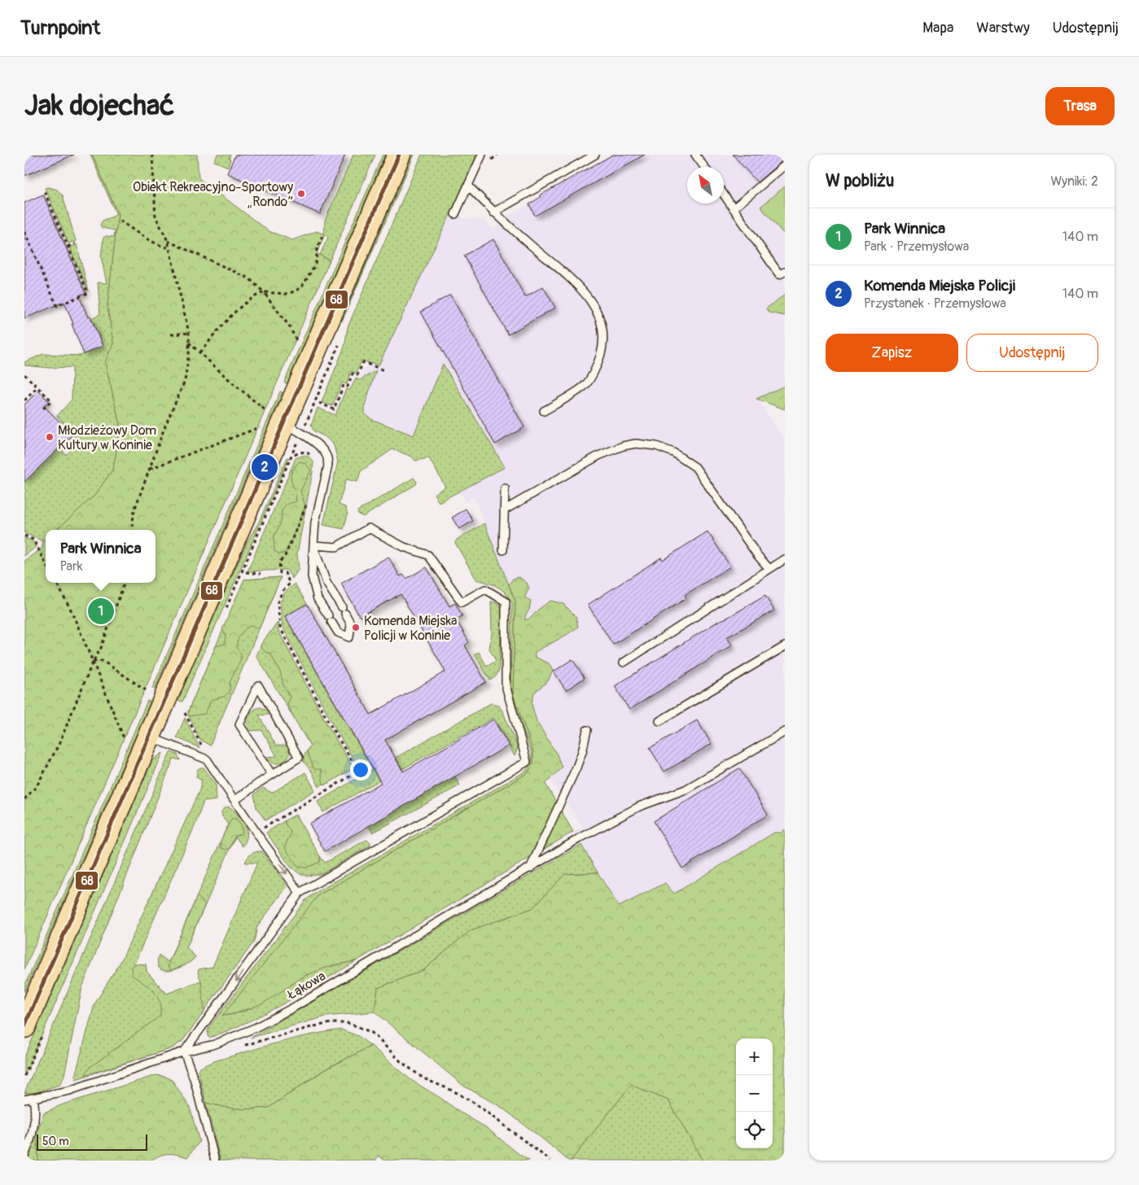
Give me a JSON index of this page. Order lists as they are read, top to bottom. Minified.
{"streets":{"lane":["Łąkowa"]},"places":["Obiekt Rekreacyjno-Sportowy „Rondo”","Młodzieżowy Dom Kultury w Koninie","Komenda Miejska Policji w Koninie"],"lines":["transit line 68"],"scale_bar":"50 m","north":"top left","page":{"header":"Turnpoint","nav":["Mapa","Warstwy","Udostępnij"],"buttons":["Trasa",["Zapisz","Udostępnij"]],"title":"Jak dojechać","heading":["W pobliżu","Wyniki: 2"],"list":[{"mark":"1","name":"Park Winnica","note":"Park · Przemysłowa","value":"140 m"},{"mark":"2","name":"Komenda Miejska Policji","note":"Przystanek · Przemysłowa","value":"140 m"}],"pins":["2","1"],"popup":["Park Winnica","Park"],"map_buttons":["+","−"],"scale":"50 m"}}
